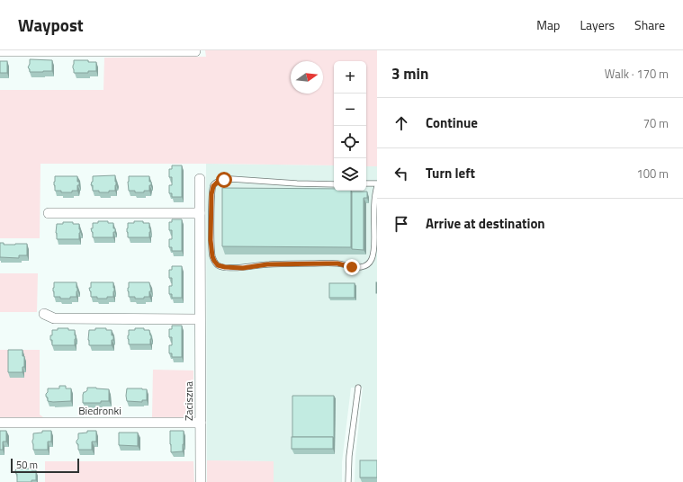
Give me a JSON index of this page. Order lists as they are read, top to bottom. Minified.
{"streets":{"street":["Zaciszna","Biedronki"]},"crossings":[["Zaciszna","Biedronki"]],"scale_bar":"50 m","north":"right","page":{"header":"Waypost","nav":["Map","Layers","Share"],"heading":["3 min","Walk · 170 m"],"map_buttons":["+","−"],"list":[["Continue","70 m"],["Turn left","100 m"],"Arrive at destination"],"scale":"50 m"}}
